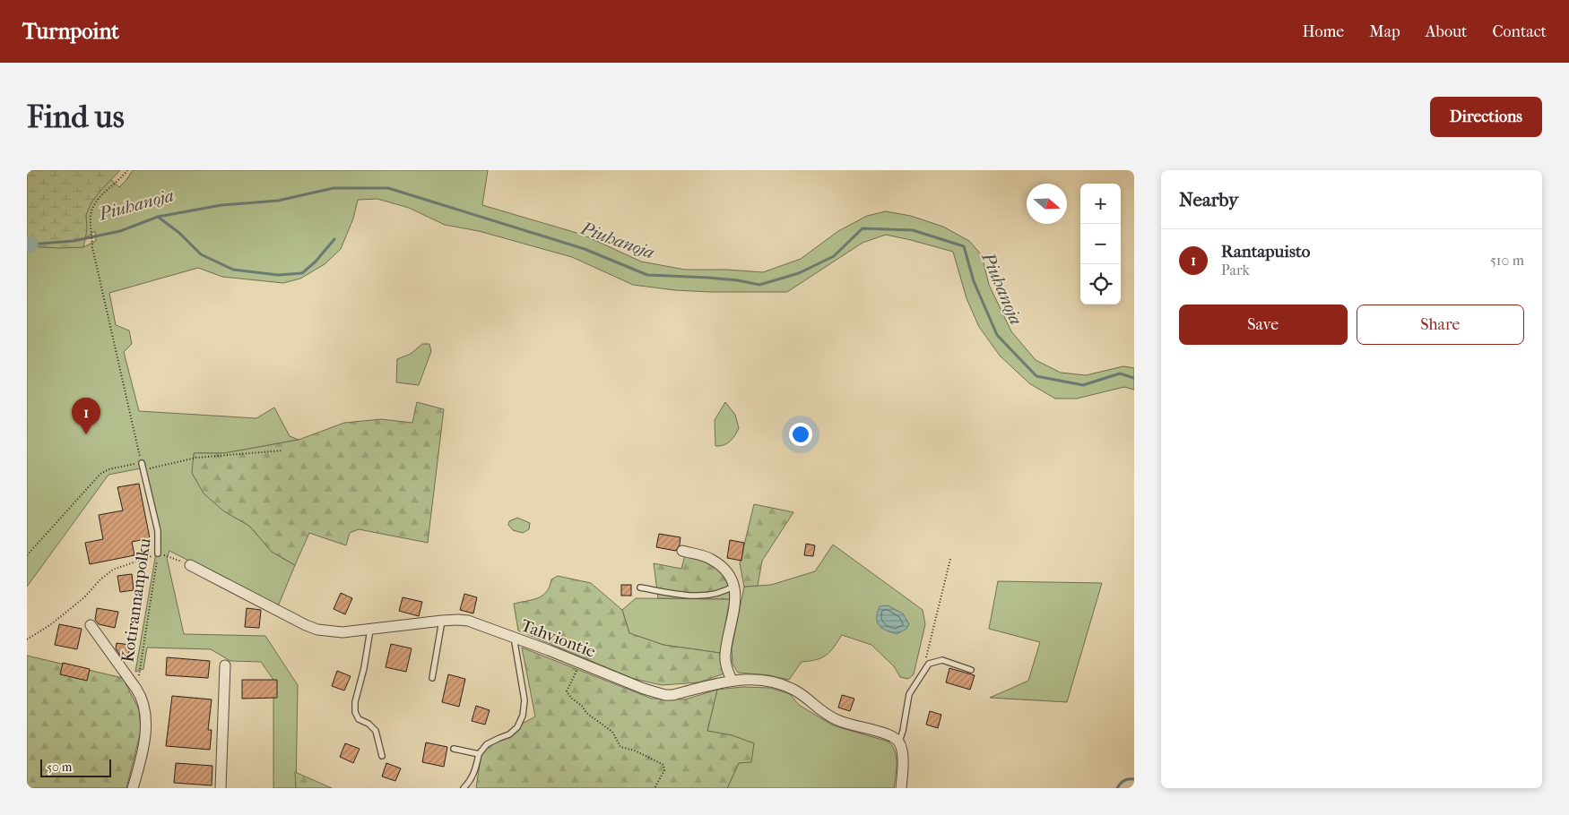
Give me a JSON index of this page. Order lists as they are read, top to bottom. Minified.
{"streets":{"street":["Tahviontie"],"lane":["Kotirannanpolku"]},"water":["Piuhanoja"],"scale_bar":"50 m","north":"right","page":{"header":"Turnpoint","nav":["Home","Map","About","Contact"],"buttons":["Directions",["Save","Share"]],"title":"Find us","heading":"Nearby","map_buttons":["+","−"],"list":[{"mark":"1","name":"Rantapuisto","note":"Park","value":"510 m"}],"pins":"1","scale":"50 m"}}
